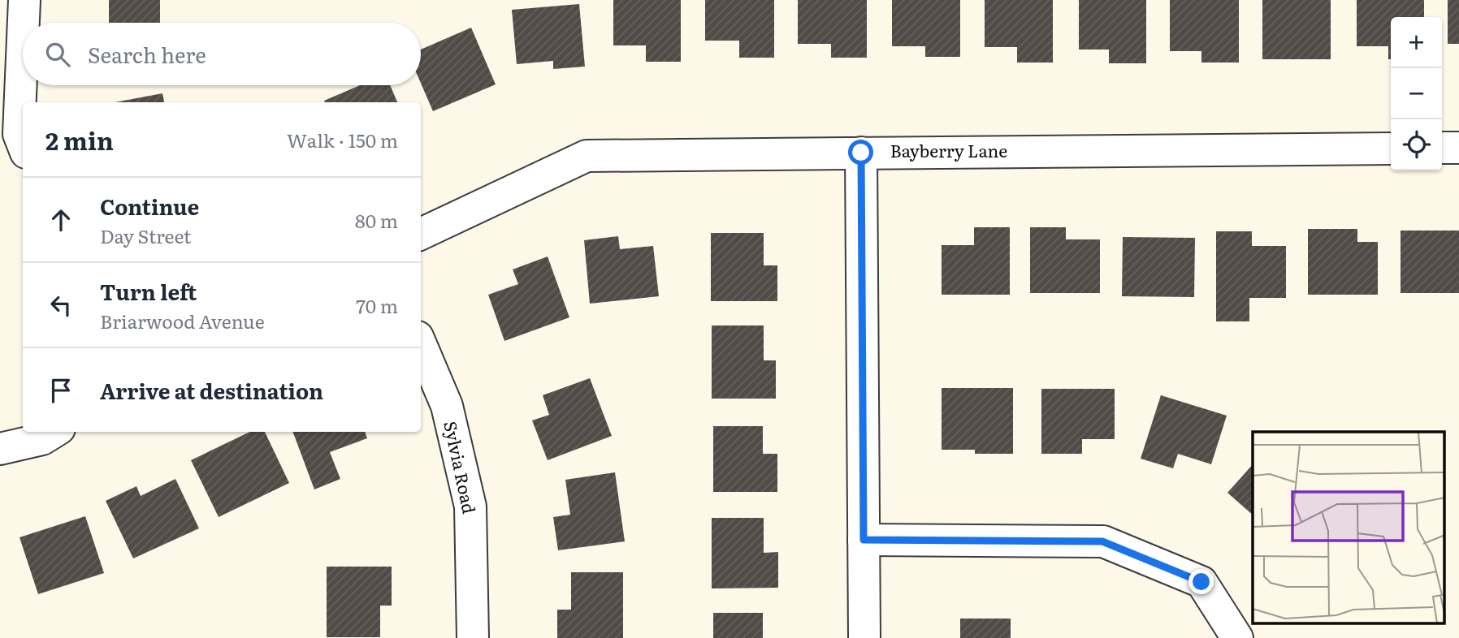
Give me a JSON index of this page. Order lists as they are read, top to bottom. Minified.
{"streets":{"street":["Bayberry Lane","Sylvia Road"]},"page":{"map_buttons":["+","−"],"search":"Search here","heading":["2 min","Walk · 150 m"],"list":[["Continue","Day Street","80 m"],["Turn left","Briarwood Avenue","70 m"],"Arrive at destination"]}}
